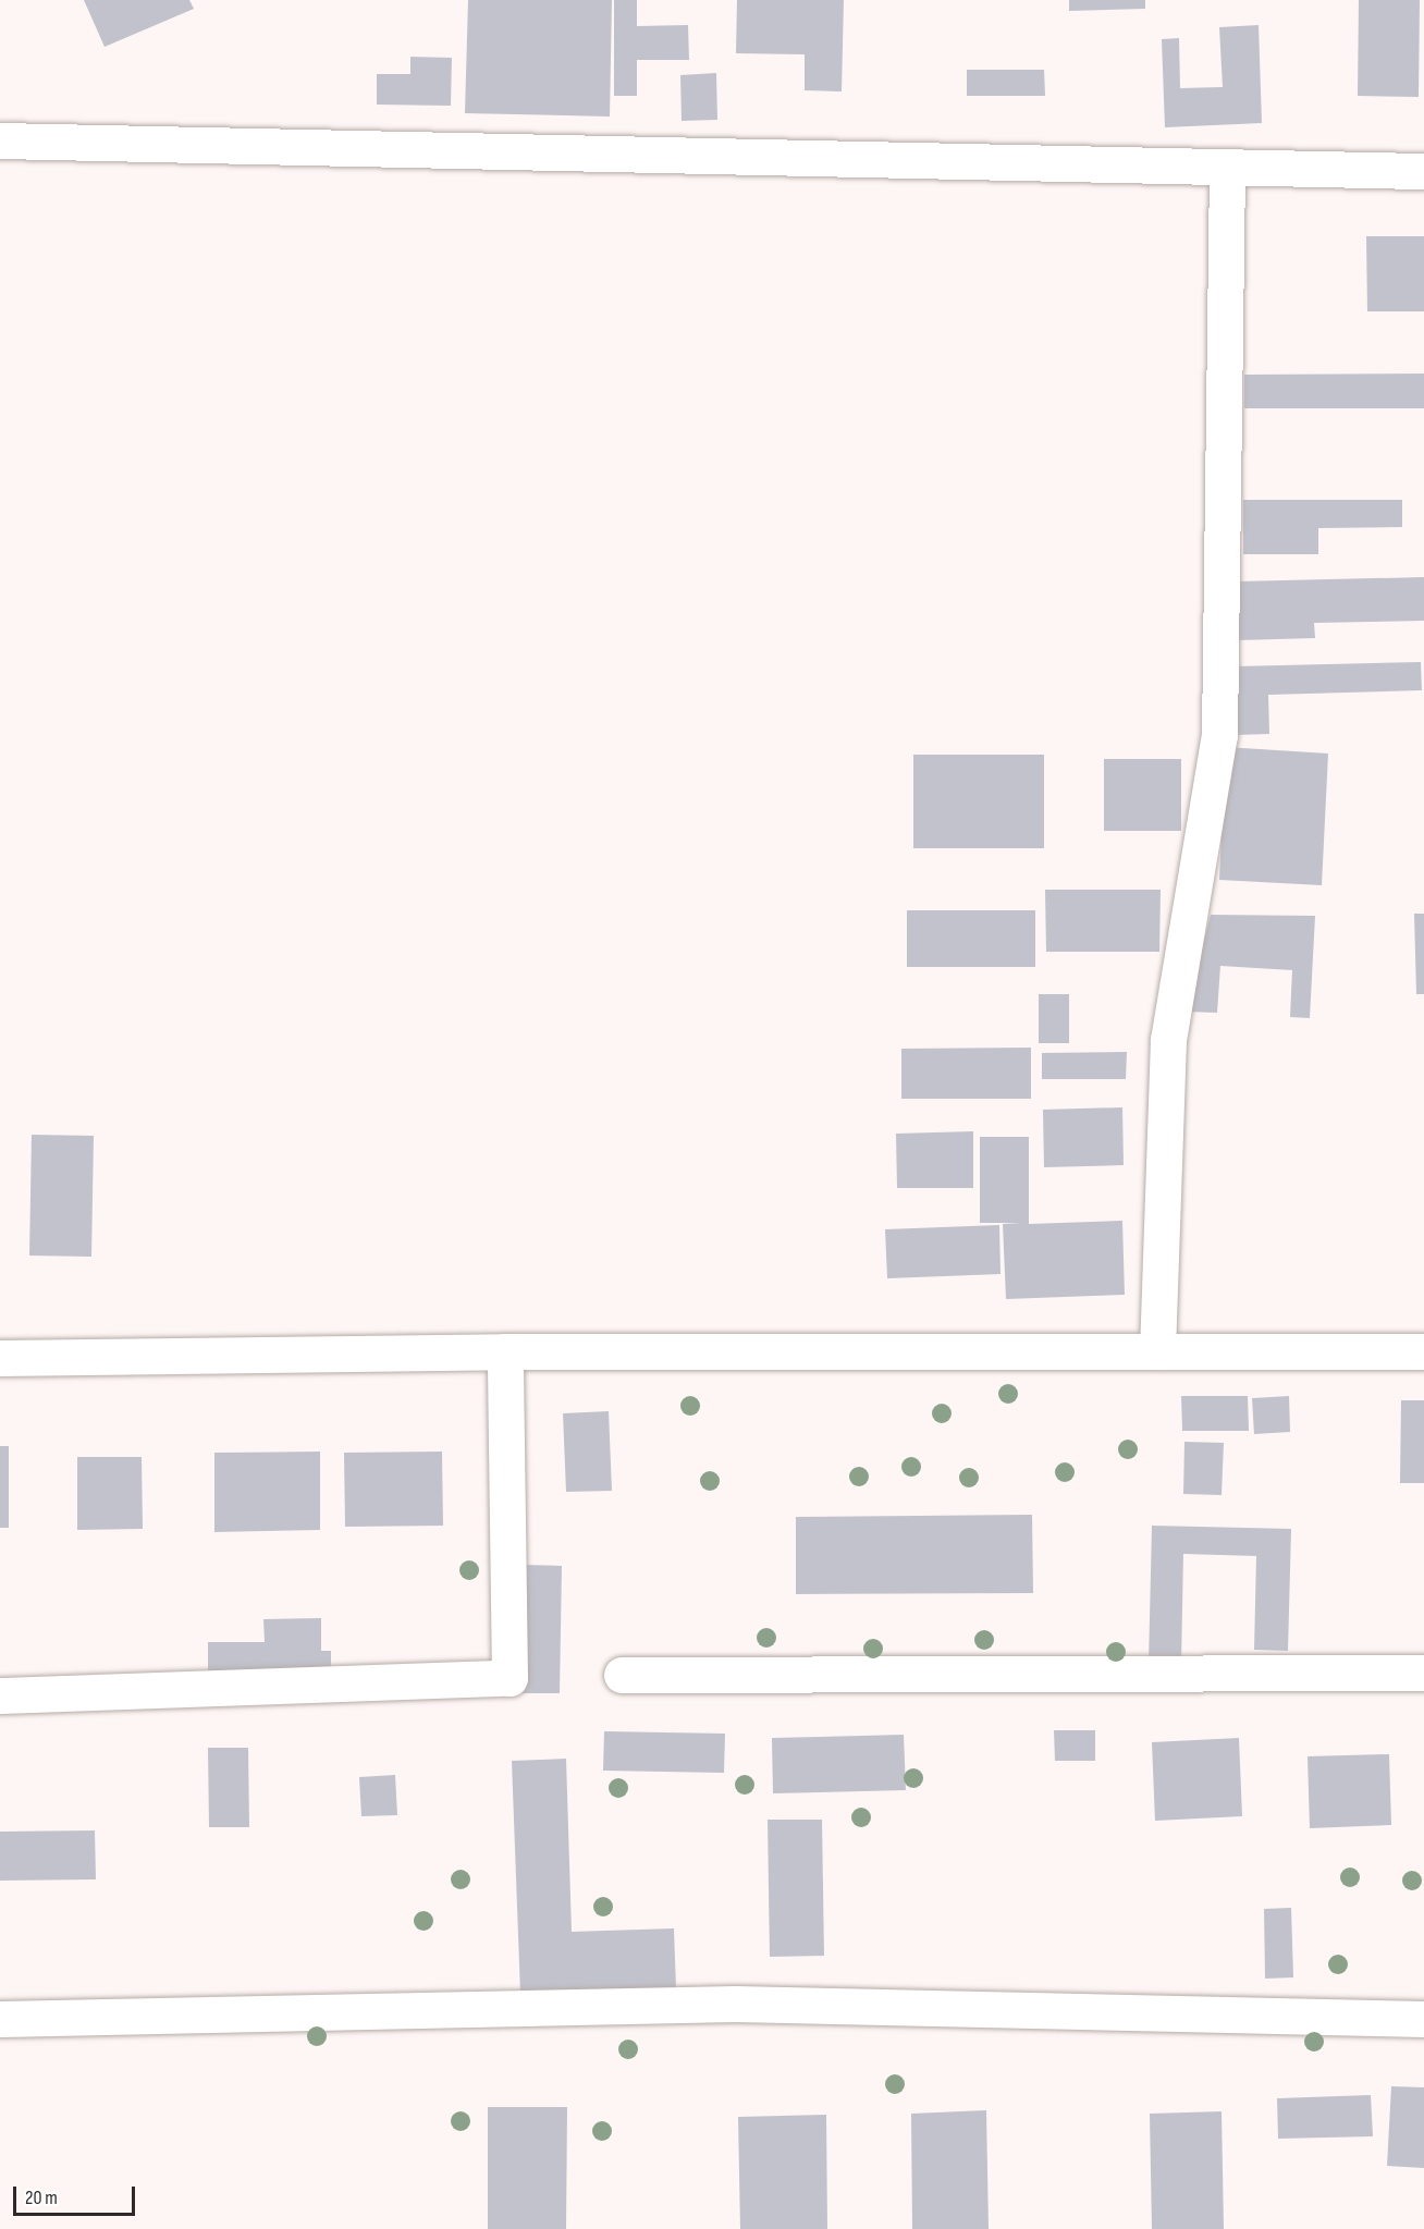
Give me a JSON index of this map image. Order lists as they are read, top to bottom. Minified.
{"scale_bar":"20 m"}
